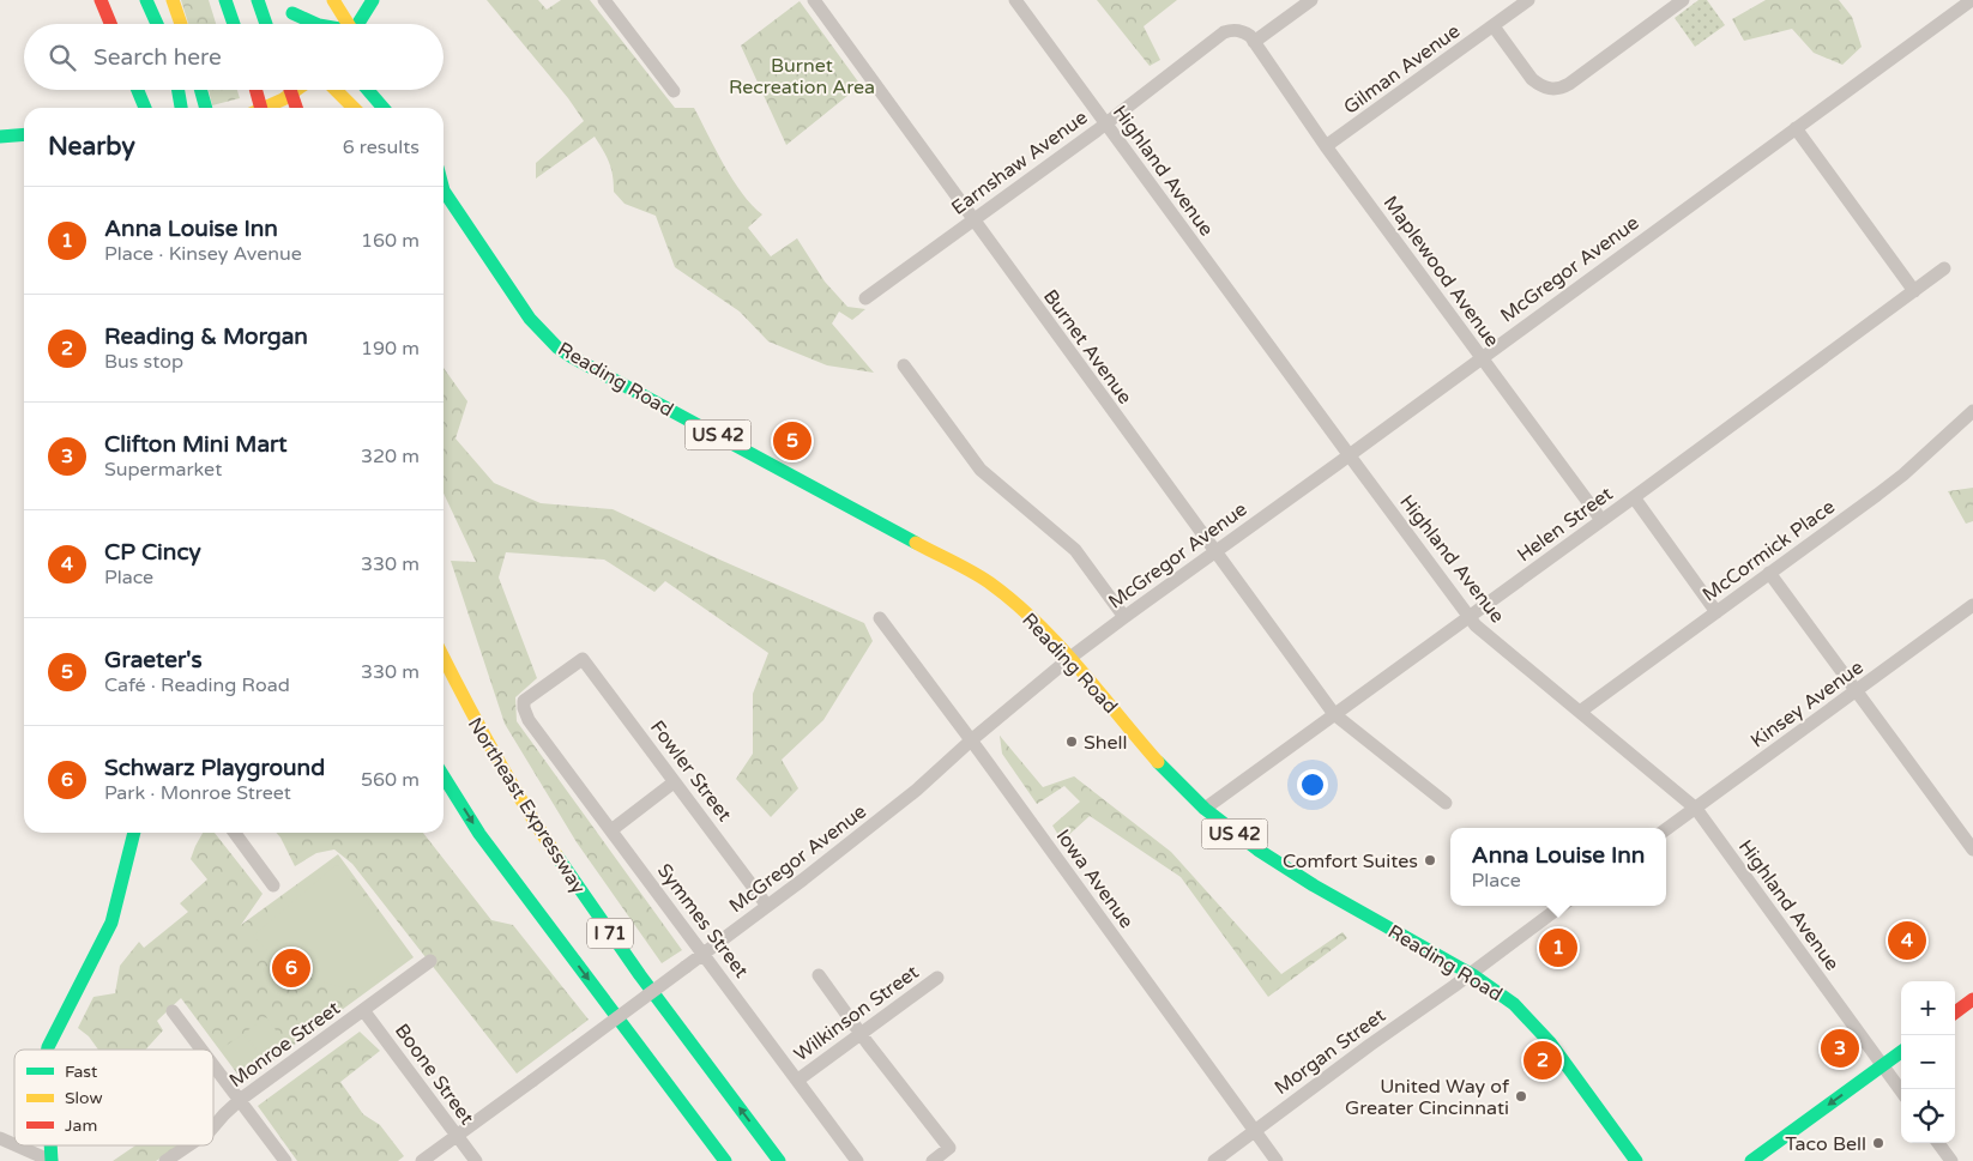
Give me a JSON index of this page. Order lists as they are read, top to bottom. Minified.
{"streets":{"main road":["Reading Road","US 42","Northeast Expressway","I 71"],"street":["Gilman Avenue","Earnshaw Avenue","Highland Avenue","McGregor Avenue","Maplewood Avenue","Burnet Avenue","Helen Street","McCormick Place","Kinsey Avenue","Fowler Street","Iowa Avenue","Symmes Street","Wilkinson Street","Monroe Street","Morgan Street","Boone Street"]},"crossings":[["Gilman Avenue","Maplewood Avenue"],["Earnshaw Avenue","Highland Avenue"],["Earnshaw Avenue","Maplewood Avenue"],["Earnshaw Avenue","Burnet Avenue"],["Highland Avenue","McGregor Avenue"],["Highland Avenue","Helen Street"],["Highland Avenue","McCormick Place"],["Highland Avenue","Kinsey Avenue"],["McGregor Avenue","Maplewood Avenue"],["McGregor Avenue","Burnet Avenue"],["McGregor Avenue","Reading Road"],["McGregor Avenue","Fowler Street"],["McGregor Avenue","Iowa Avenue"],["McGregor Avenue","Symmes Street"],["McGregor Avenue","Boone Street"],["Maplewood Avenue","Helen Street"],["Burnet Avenue","Helen Street"],["Reading Road","Helen Street"],["Reading Road","Morgan Street"],["Fowler Street","Symmes Street"],["Iowa Avenue","Morgan Street"],["Symmes Street","Wilkinson Street"],["Monroe Street","Boone Street"]],"parks":["Burnet Recreation Area"],"places":["Shell","Comfort Suites","United Way of Greater Cincinnati","Taco Bell"],"legend":["Fast","Slow","Jam"],"page":{"search":"Search here","heading":["Nearby","6 results"],"list":[{"mark":"1","name":"Anna Louise Inn","note":"Place · Kinsey Avenue","value":"160 m"},{"mark":"2","name":"Reading & Morgan","note":"Bus stop","value":"190 m"},{"mark":"3","name":"Clifton Mini Mart","note":"Supermarket","value":"320 m"},{"mark":"4","name":"CP Cincy","note":"Place","value":"330 m"},{"mark":"5","name":"Graeter's","note":"Café · Reading Road","value":"330 m"},{"mark":"6","name":"Schwarz Playground","note":"Park · Monroe Street","value":"560 m"}],"pins":["5","4","1","6","3","2"],"popup":["Anna Louise Inn","Place"],"map_buttons":["+","−"]}}
